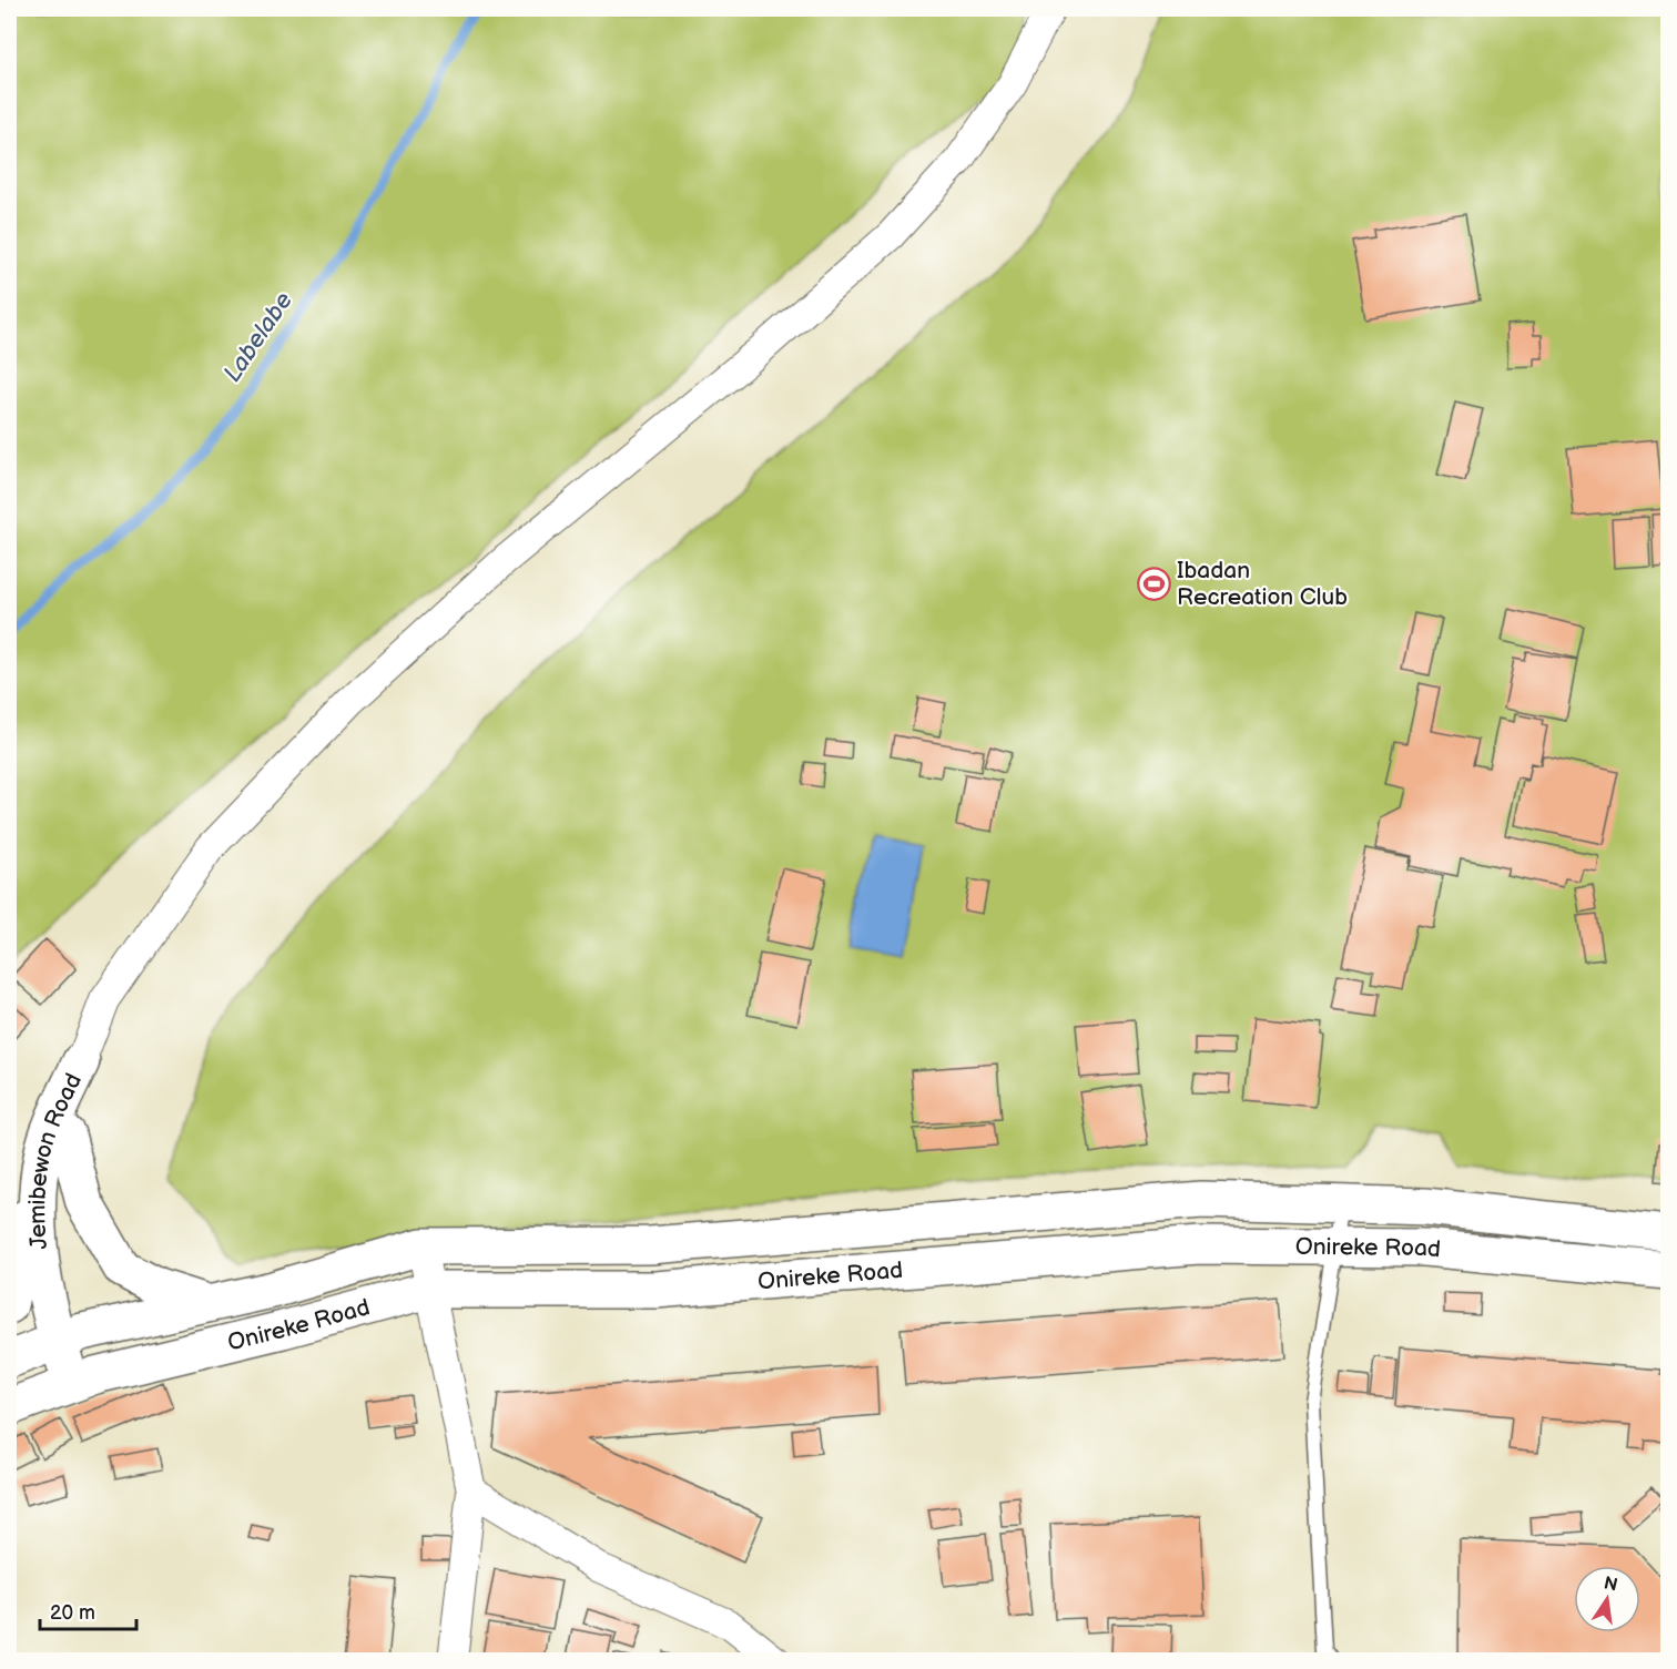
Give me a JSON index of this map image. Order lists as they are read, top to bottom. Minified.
{"streets":{"main road":["Jemibewon Road","Onireke Road"]},"crossings":[["Jemibewon Road","Onireke Road"]],"water":["Labelabe"],"places":{"sports":["Ibadan Recreation Club"]},"scale_bar":"20 m","north":"top"}
